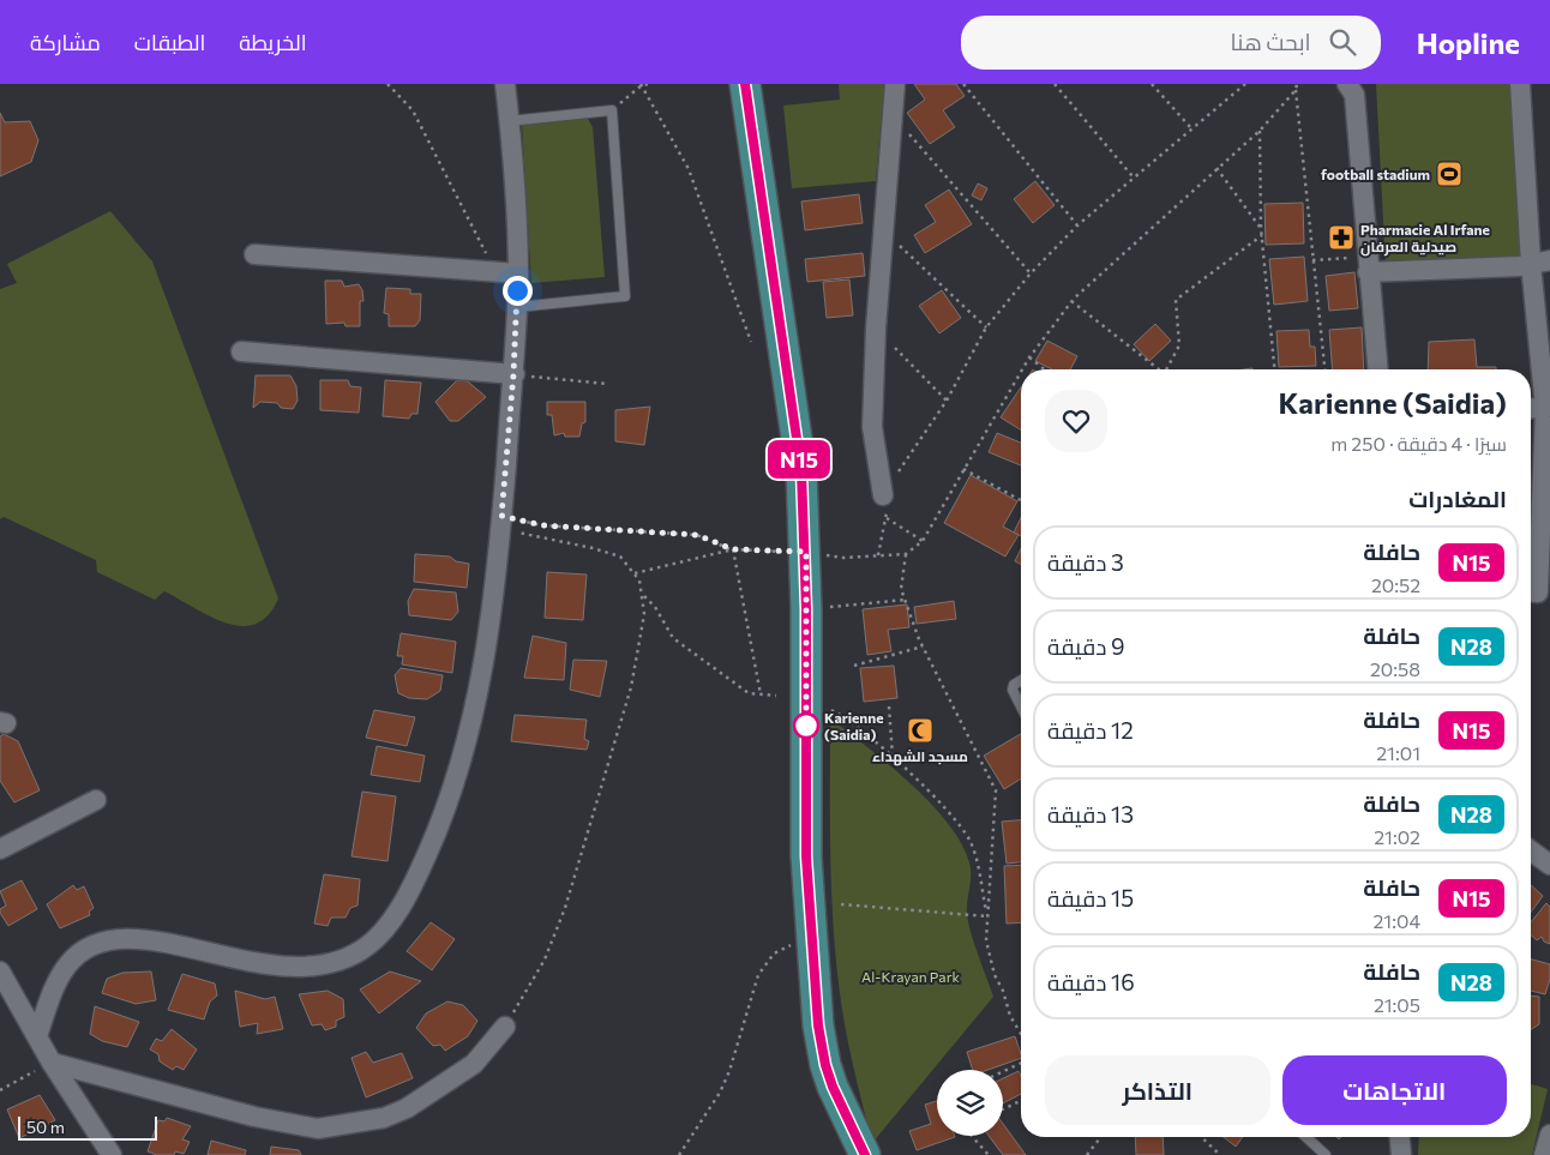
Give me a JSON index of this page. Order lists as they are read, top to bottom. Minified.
{"parks":["Al-Krayan Park"],"places":{"sports":["football stadium"],"pharmacy":["Pharmacie Al Irfane صيدلية العرفان"],"other":["Karienne (Saidia)"],"mosque":["مسجد الشهداء"]},"lines":["bus line N15"],"scale_bar":"50 m","page":{"header":"Hopline","search":"ابحث هنا","nav":["الخريطة","الطبقات","مشاركة"],"on_map":"N15","heading":[["Karienne (Saidia)","سيرًا · 4 دقيقة · 250 m"],"المغادرات"],"list":[{"mark":"N15","name":"حافلة","note":"20:52","value":"3 دقيقة"},{"mark":"N28","name":"حافلة","note":"20:58","value":"9 دقيقة"},{"mark":"N15","name":"حافلة","note":"21:01","value":"12 دقيقة"},{"mark":"N28","name":"حافلة","note":"21:02","value":"13 دقيقة"},{"mark":"N15","name":"حافلة","note":"21:04","value":"15 دقيقة"},{"mark":"N28","name":"حافلة","note":"21:05","value":"16 دقيقة"}],"buttons":["الاتجاهات","التذاكر"],"scale":"50 m"}}
